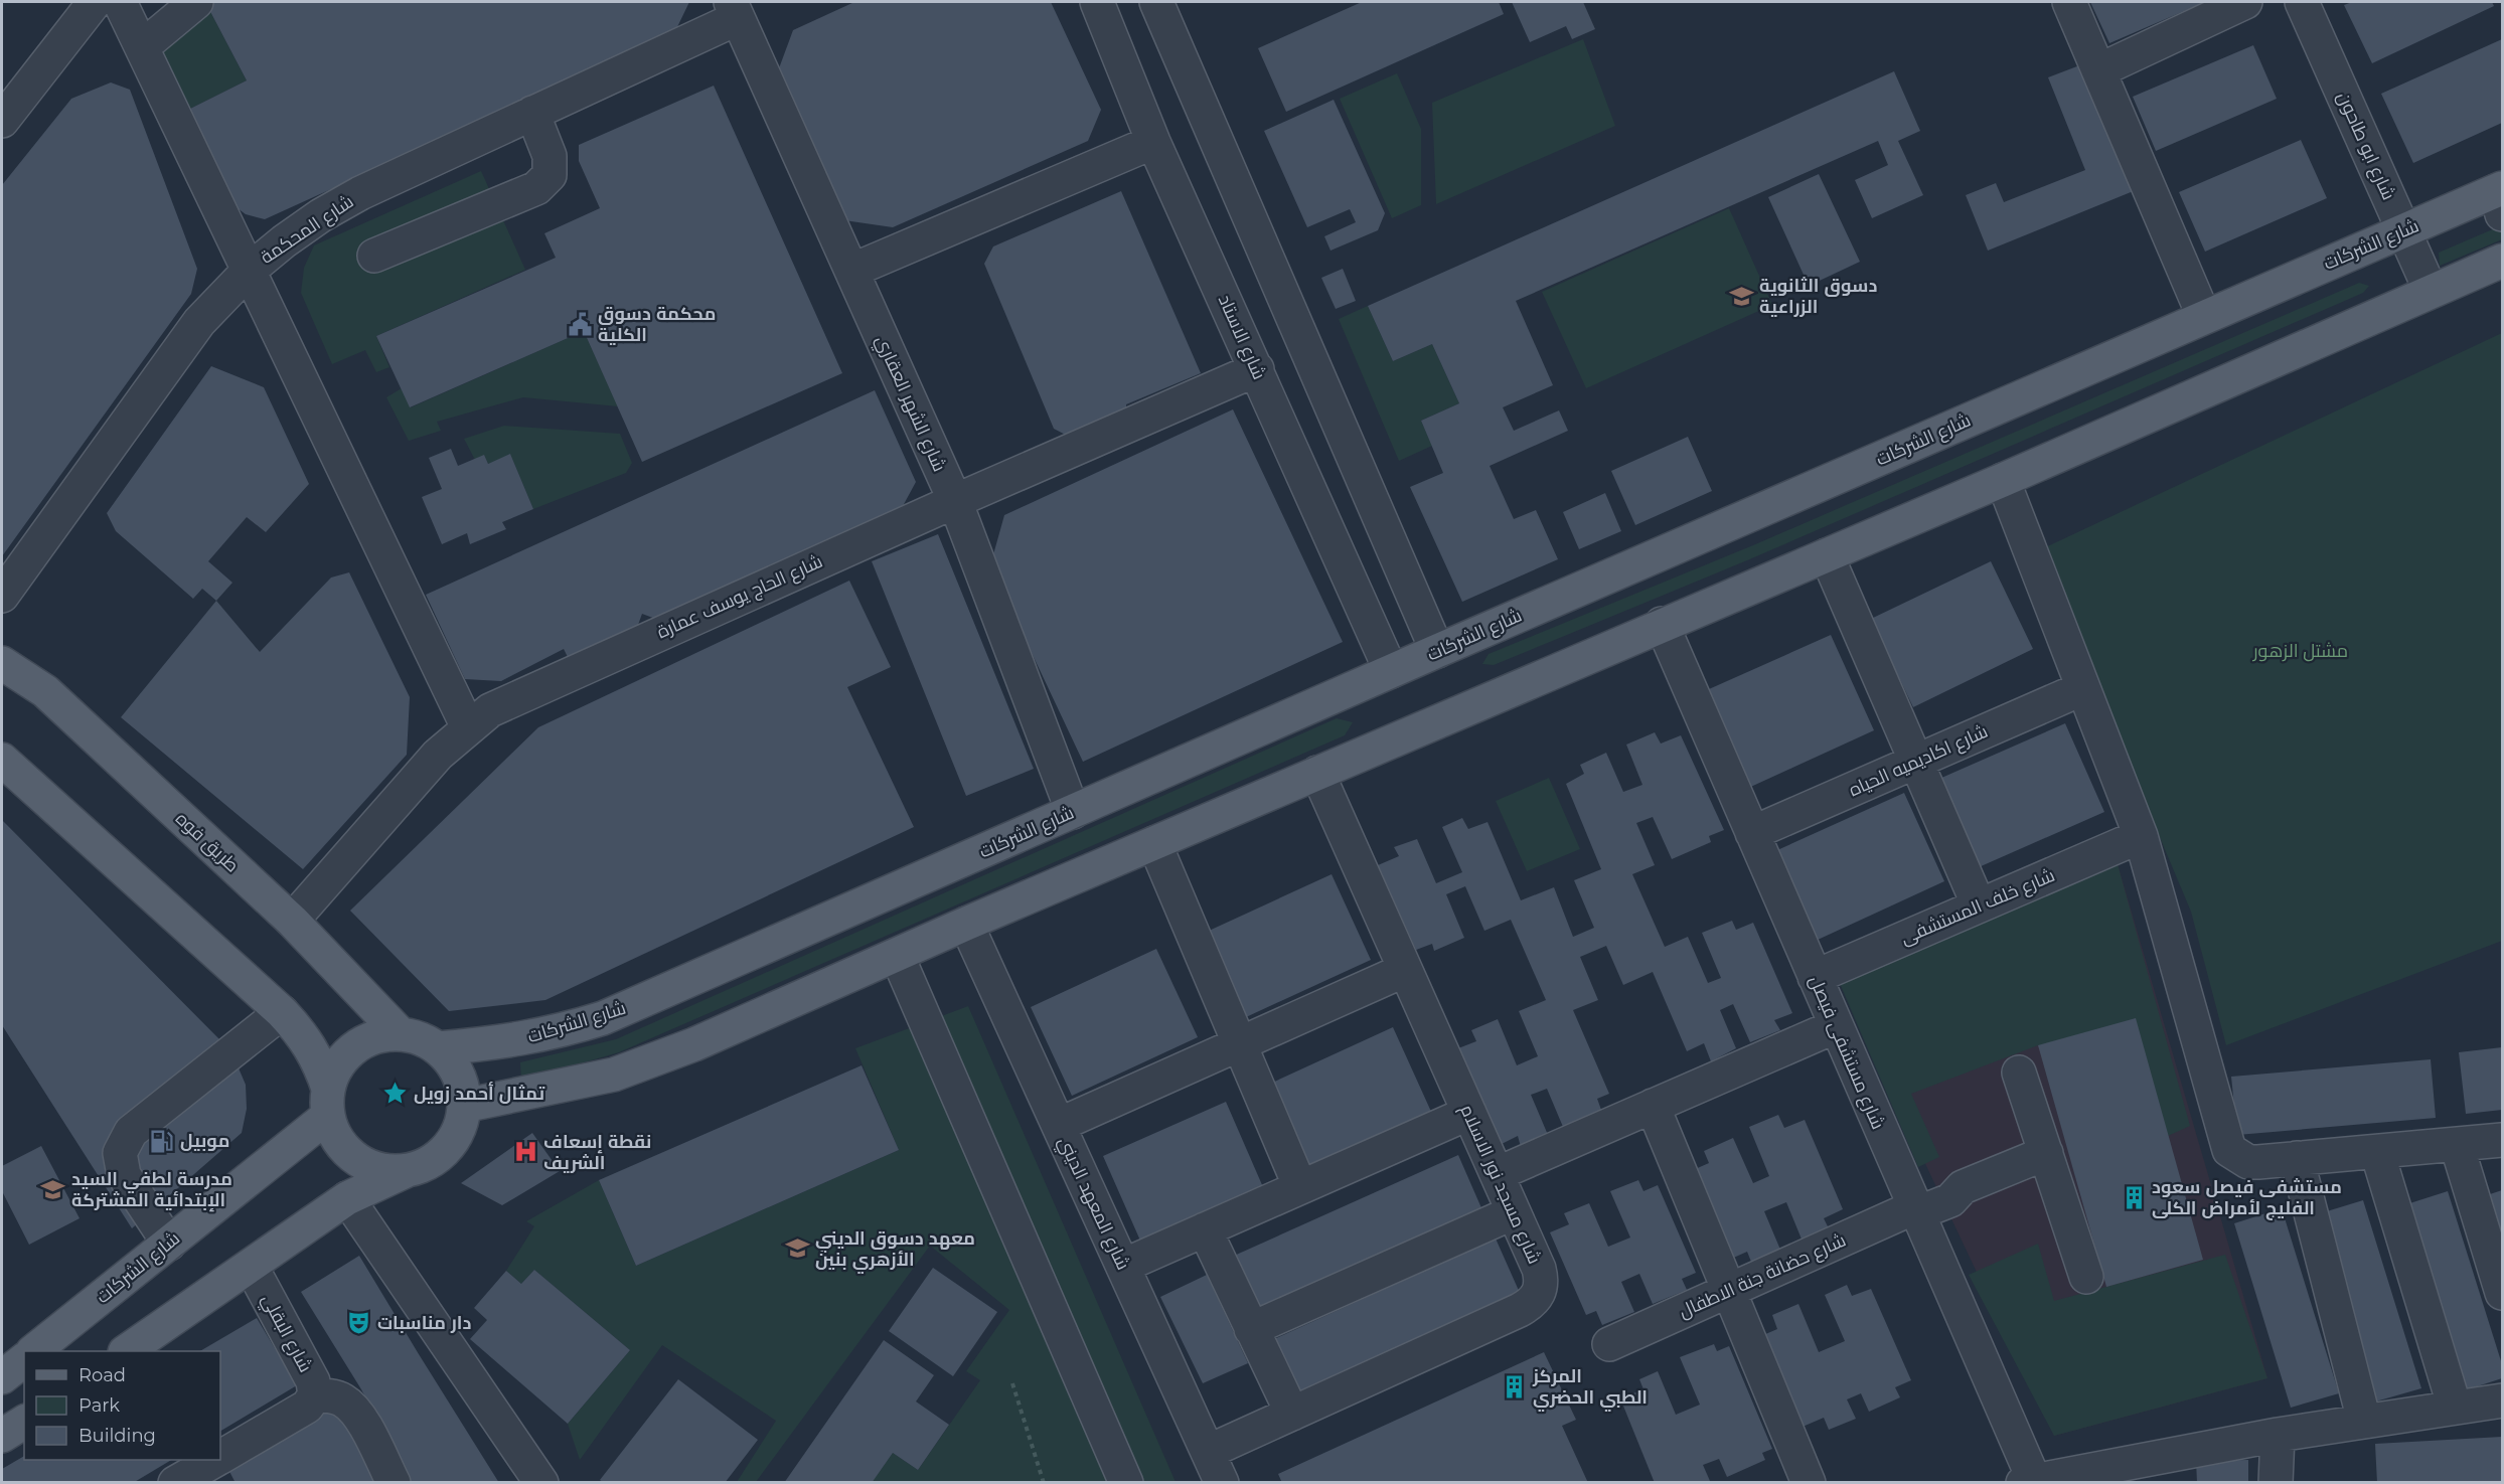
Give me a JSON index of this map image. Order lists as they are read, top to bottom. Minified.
{"streets":{"main road":["شارع الشركات","طريق فوه"],"street":["شارع ابو طاحون","شارع المحكمة","شارع الاستاد","شارع الشهر العقاري","شارع الحاج يوسف عمارة","شارع اكاديميه الحياه","شارع خلف المستشفى","شارع مستشفى فيصل","شارع مسجد نور الاسلام","شارع المعهد الديني","شارع حضانة جنة الاطفال","شارع البقلي"]},"crossings":[["شارع ابو طاحون","شارع الشركات"],["شارع المحكمة","شارع الشهر العقاري"],["شارع الشركات","شارع الاستاد"],["شارع الشركات","شارع الشهر العقاري"],["شارع الشركات","طريق فوه"],["شارع الاستاد","شارع الحاج يوسف عمارة"],["شارع الشهر العقاري","شارع الحاج يوسف عمارة"],["شارع الحاج يوسف عمارة","طريق فوه"],["شارع اكاديميه الحياه","شارع مستشفى فيصل"],["شارع خلف المستشفى","شارع مستشفى فيصل"],["شارع مستشفى فيصل","شارع حضانة جنة الاطفال"],["شارع مسجد نور الاسلام","شارع المعهد الديني"]],"parks":["مشتل الزهور"],"places":{"school or university":["دسوق الثانوية الزراعية","مدرسة لطفي السيد الإبتدائية المشتركة","معهد دسوق الديني الأزهري بنين"],"public building":["محكمة دسوق الكلية"],"place":["تمثال أحمد زويل"],"fuel station":["موبيل"],"hospital":["نقطة إسعاف الشريف"],"building":["مستشفى فيصل سعود الفليج لأمراض الكلى","المركز الطبي الحضري"],"theatre":["دار مناسبات"]},"legend":["Road","Park","Building"]}
